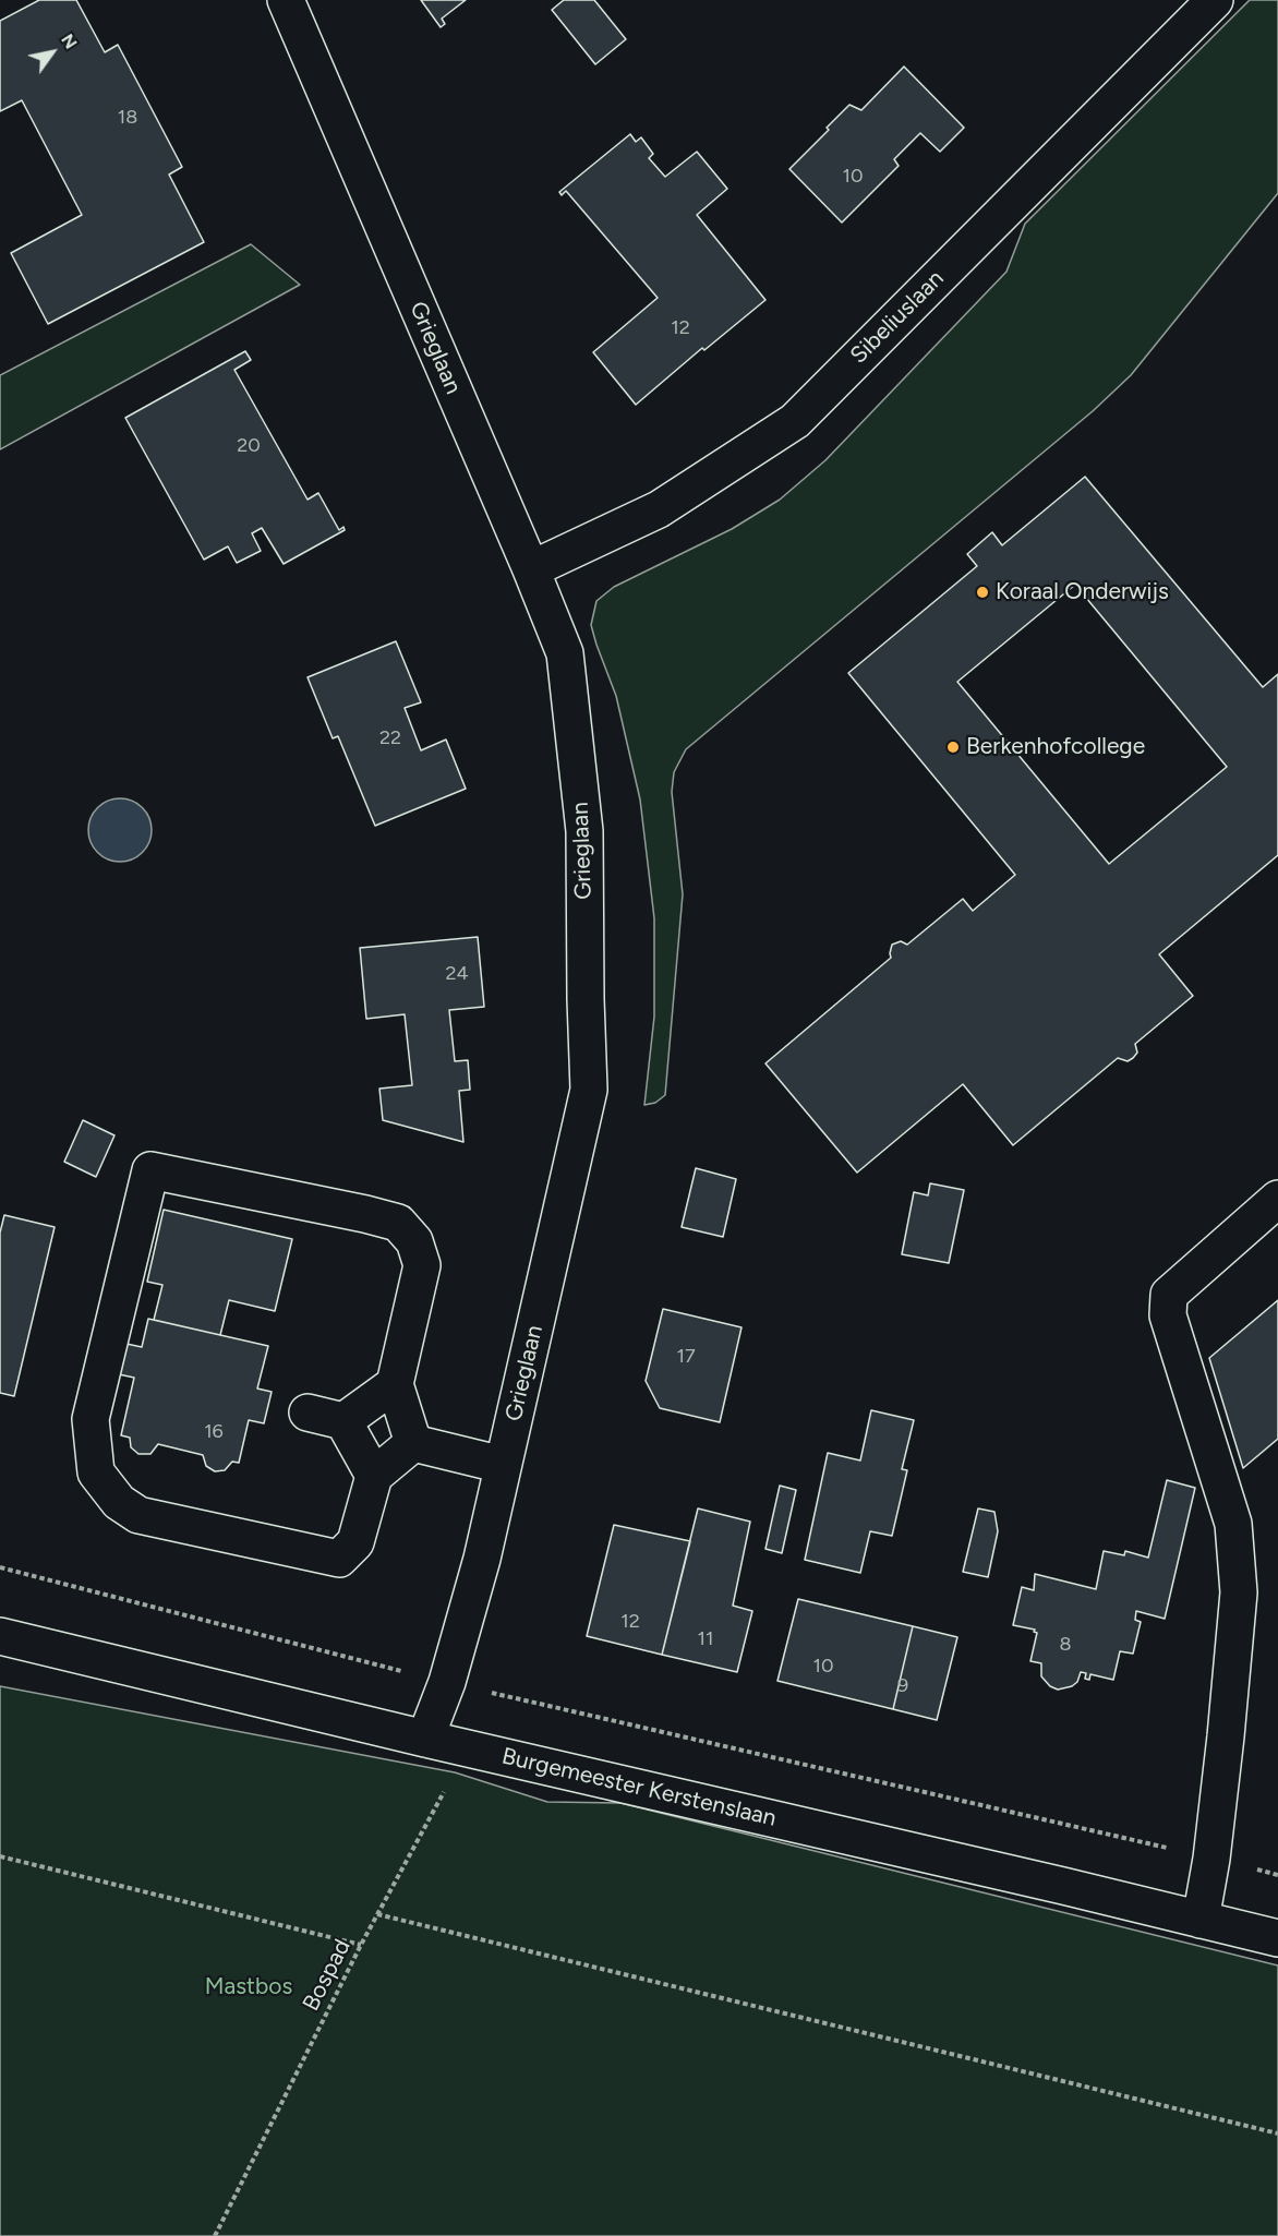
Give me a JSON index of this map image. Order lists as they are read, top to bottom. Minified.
{"streets":{"street":["Sibeliuslaan","Grieglaan","Burgemeester Kerstenslaan"],"path":["Bospad"]},"crossings":[["Sibeliuslaan","Grieglaan"],["Grieglaan","Burgemeester Kerstenslaan"],["Grieglaan","Bospad"],["Burgemeester Kerstenslaan","Bospad"]],"parks":["Mastbos"],"places":["Koraal Onderwijs","Berkenhofcollege"],"house_numbers":["18","10","12","20","22","24","17","16","12","11","8","10","9"],"north":"top right"}
